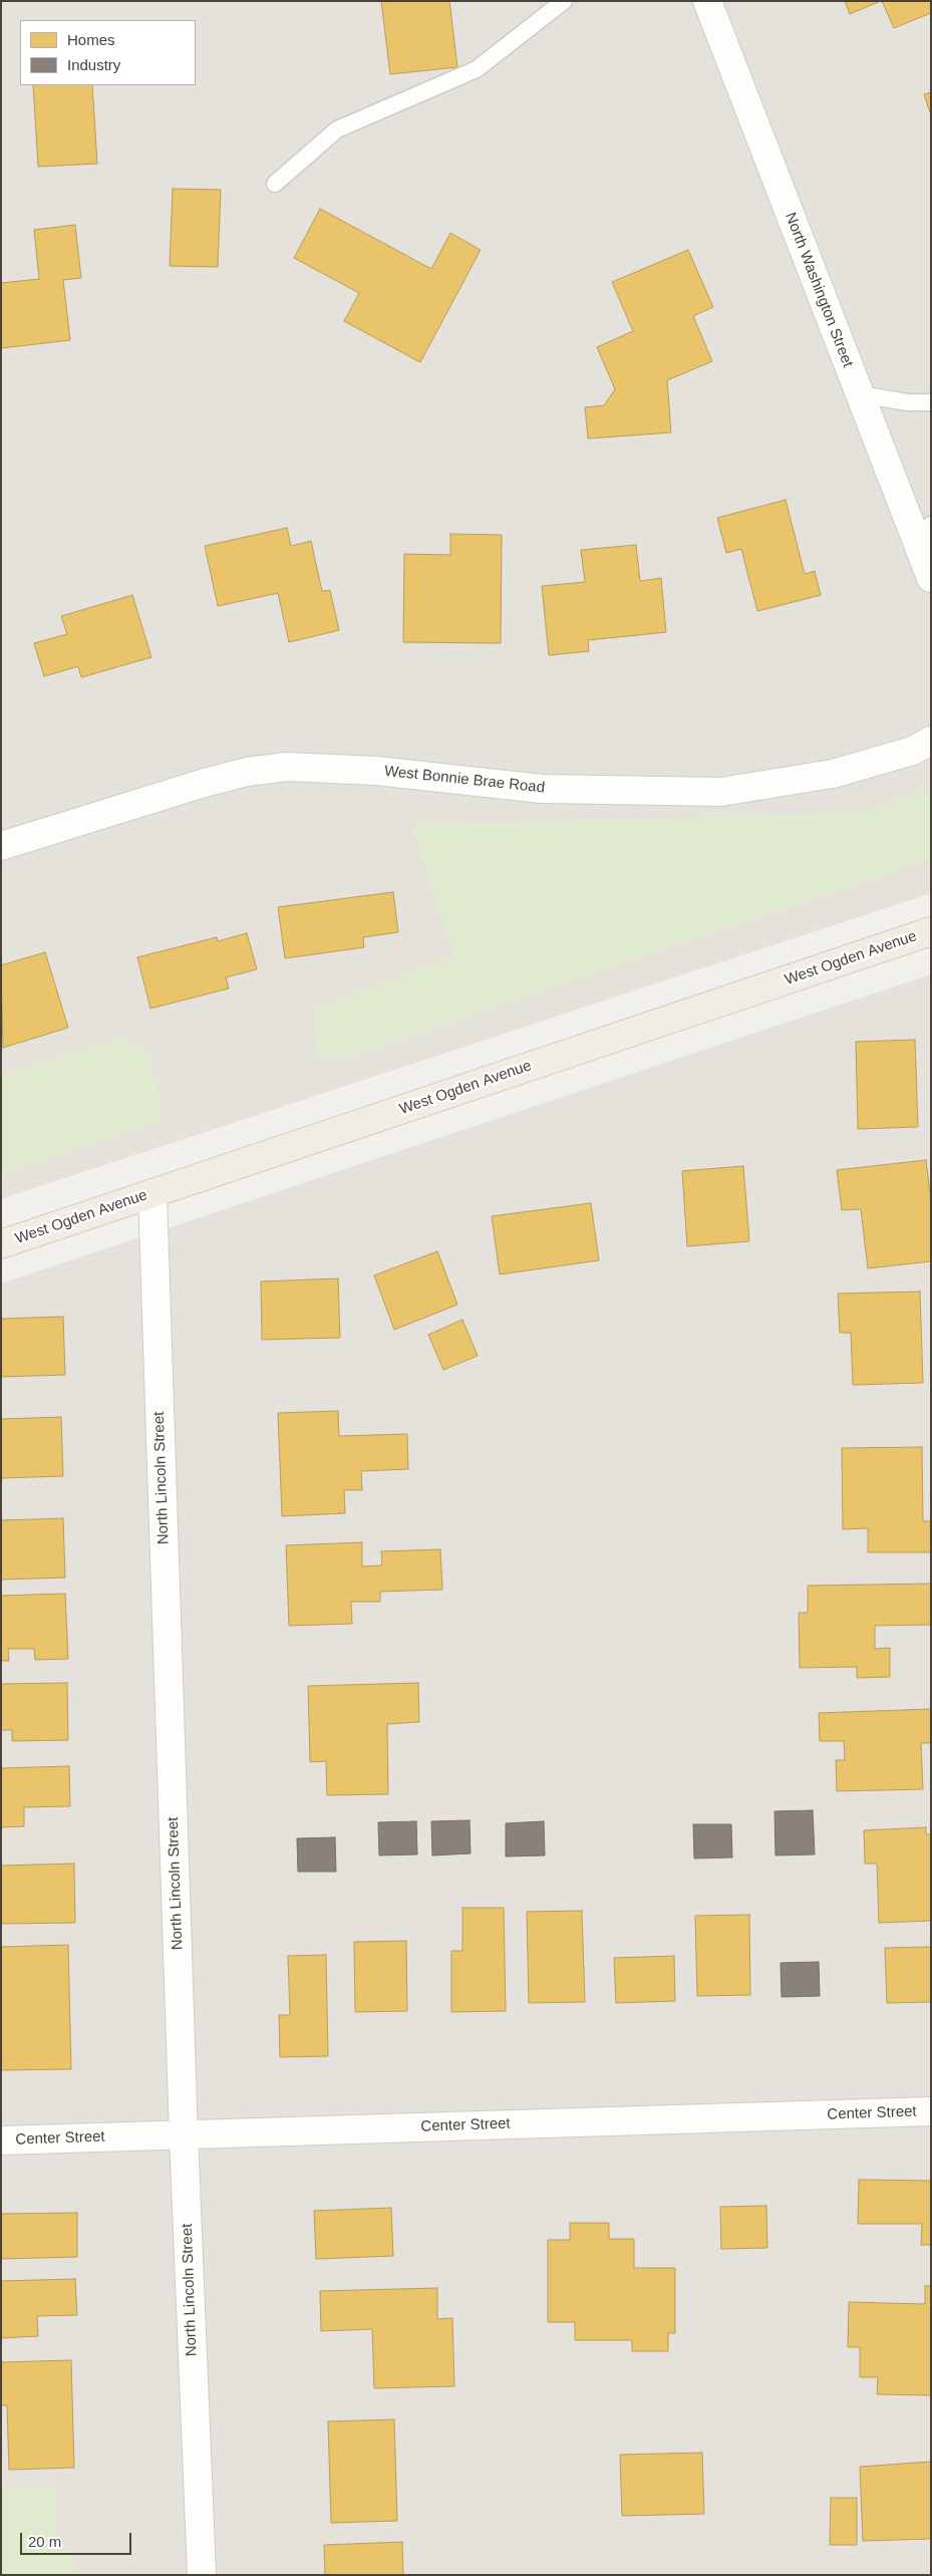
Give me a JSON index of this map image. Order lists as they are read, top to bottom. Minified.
{"streets":{"main road":["West Ogden Avenue"],"street":["North Washington Street","West Bonnie Brae Road","North Lincoln Street","Center Street"]},"crossings":[["West Ogden Avenue","North Lincoln Street"],["North Lincoln Street","Center Street"]],"legend":["Homes","Industry"],"scale_bar":"20 m"}
